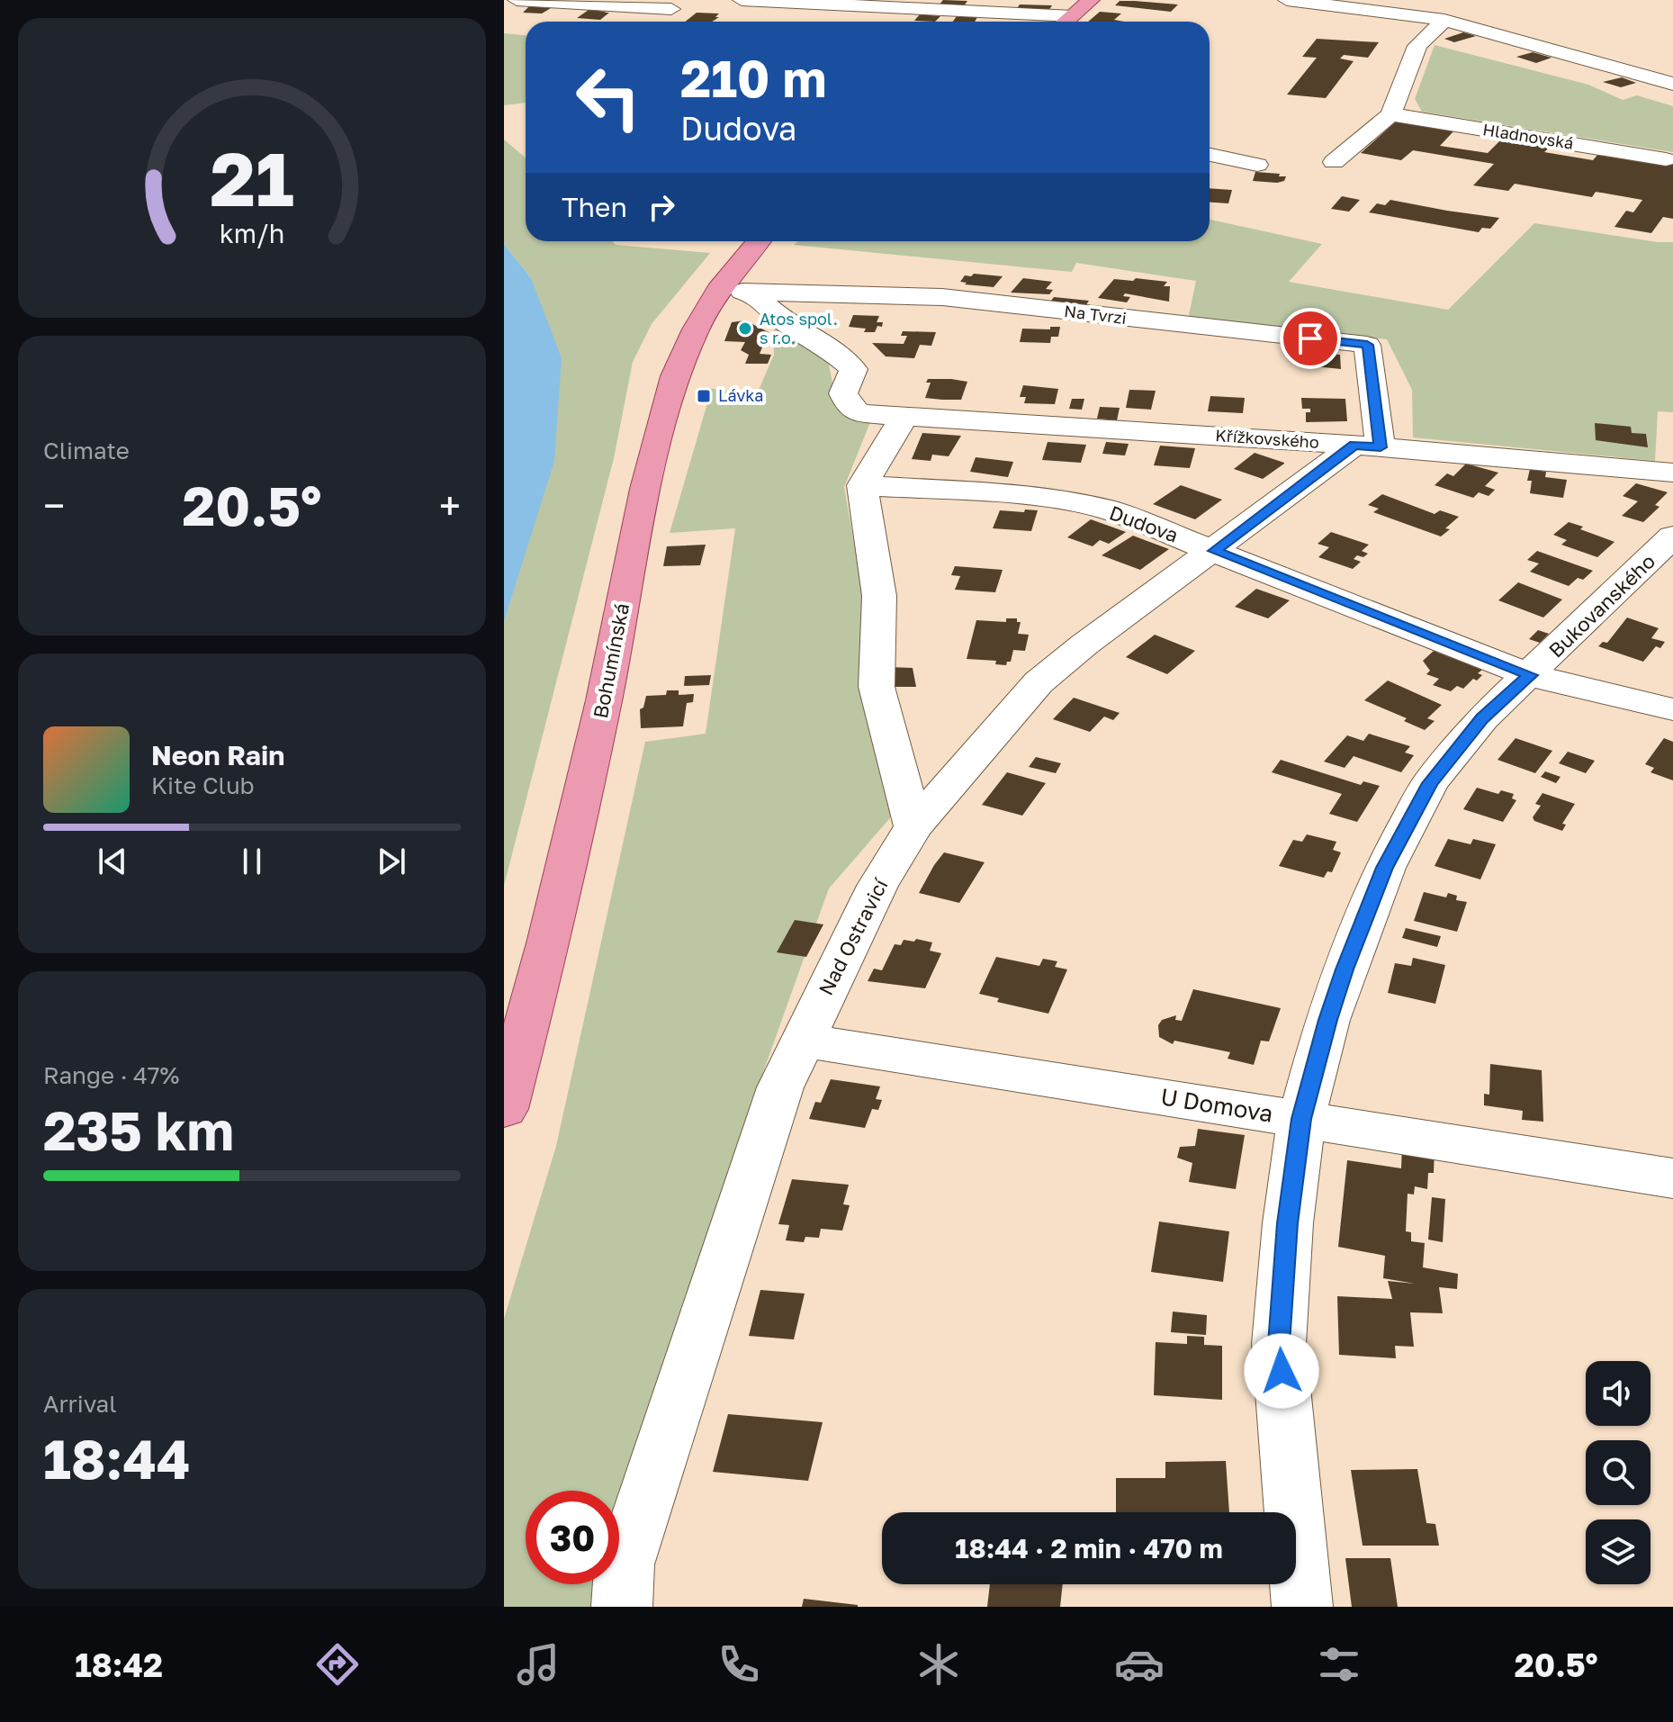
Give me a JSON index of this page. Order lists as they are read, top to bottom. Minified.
{"streets":{"main road":["Bohumínská"],"street":["Hladnovská","Na Tvrzi","Křížkovského","Dudova","Bukovanského","Nad Ostravicí","U Domova"]},"crossings":[["Na Tvrzi","Křížkovského"],["Na Tvrzi","Bohumínská"],["Na Tvrzi","Nad Ostravicí"],["Křížkovského","Nad Ostravicí"],["Dudova","Bukovanského"],["Dudova","Nad Ostravicí"],["Bukovanského","U Domova"],["Nad Ostravicí","U Domova"]],"places":{"other":["Atos spol. s r.o."],"transit":["Lávka"]},"page":{"turn":["210 m","Dudova"],"then":"Then","tile":["Climate",["Range · 47%","235 km"],["Arrival","18:44"]],"heat":["−","20.5°","+"],"song":["Neon Rain","Kite Club"],"limit":"30","trip":"18:44 · 2 min · 470 m","tabs":["18:42","20.5°"],"gauge":["21","km/h"]}}
